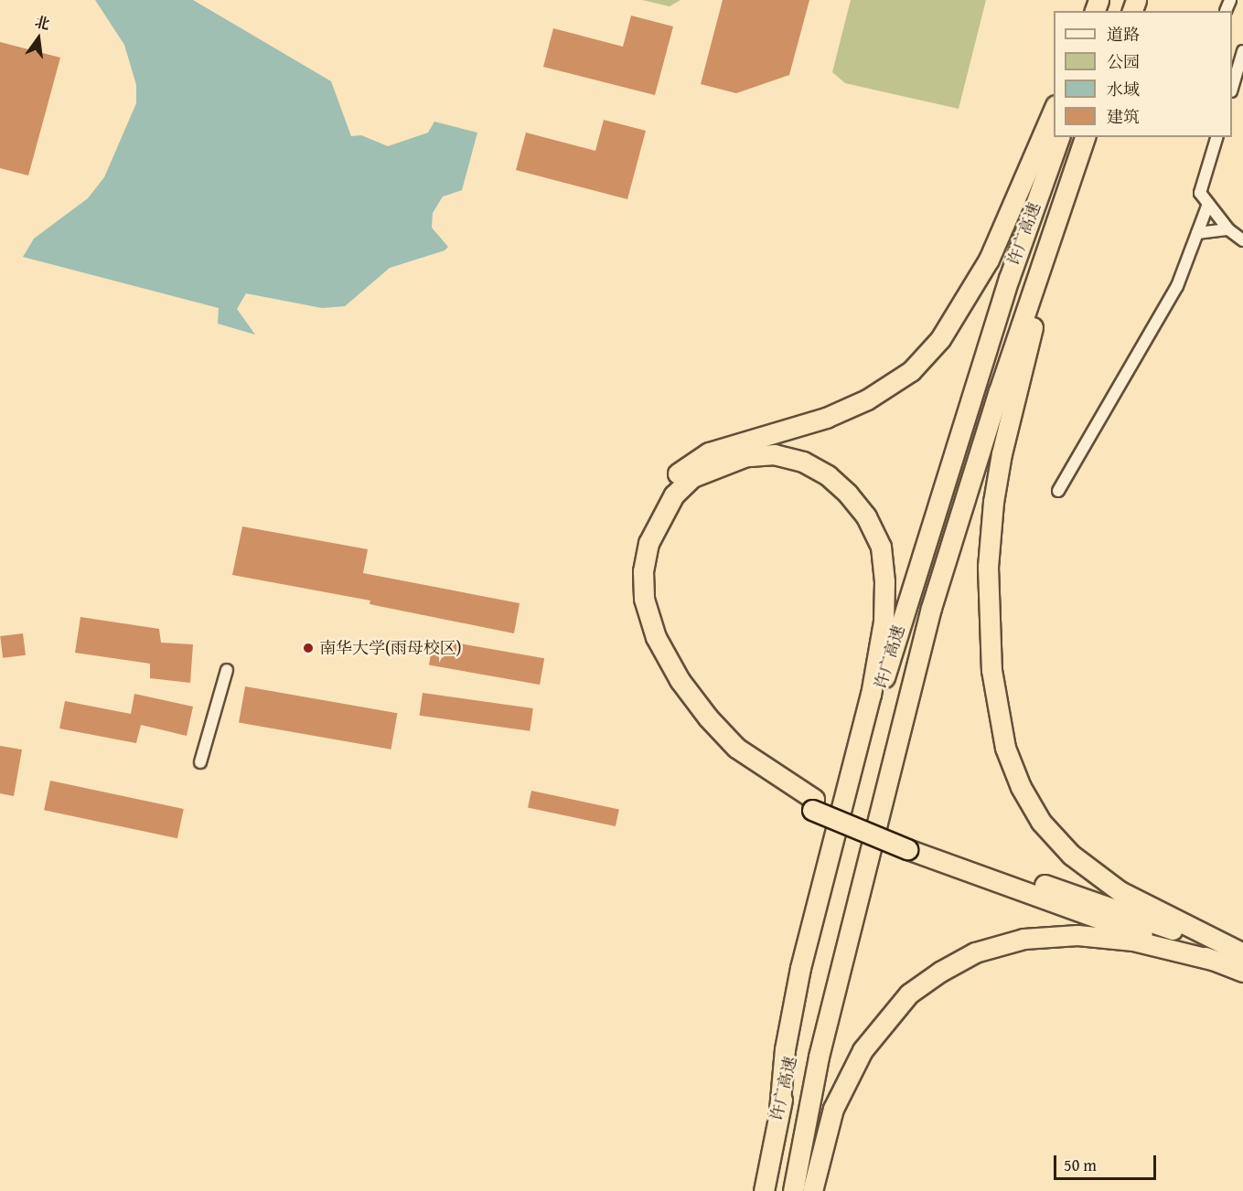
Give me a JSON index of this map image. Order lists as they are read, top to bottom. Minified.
{"streets":{"highway":["许广高速"]},"places":["南华大学(雨母校区)"],"legend":["道路","公园","水域","建筑"],"scale_bar":"50 m","north":"top"}
